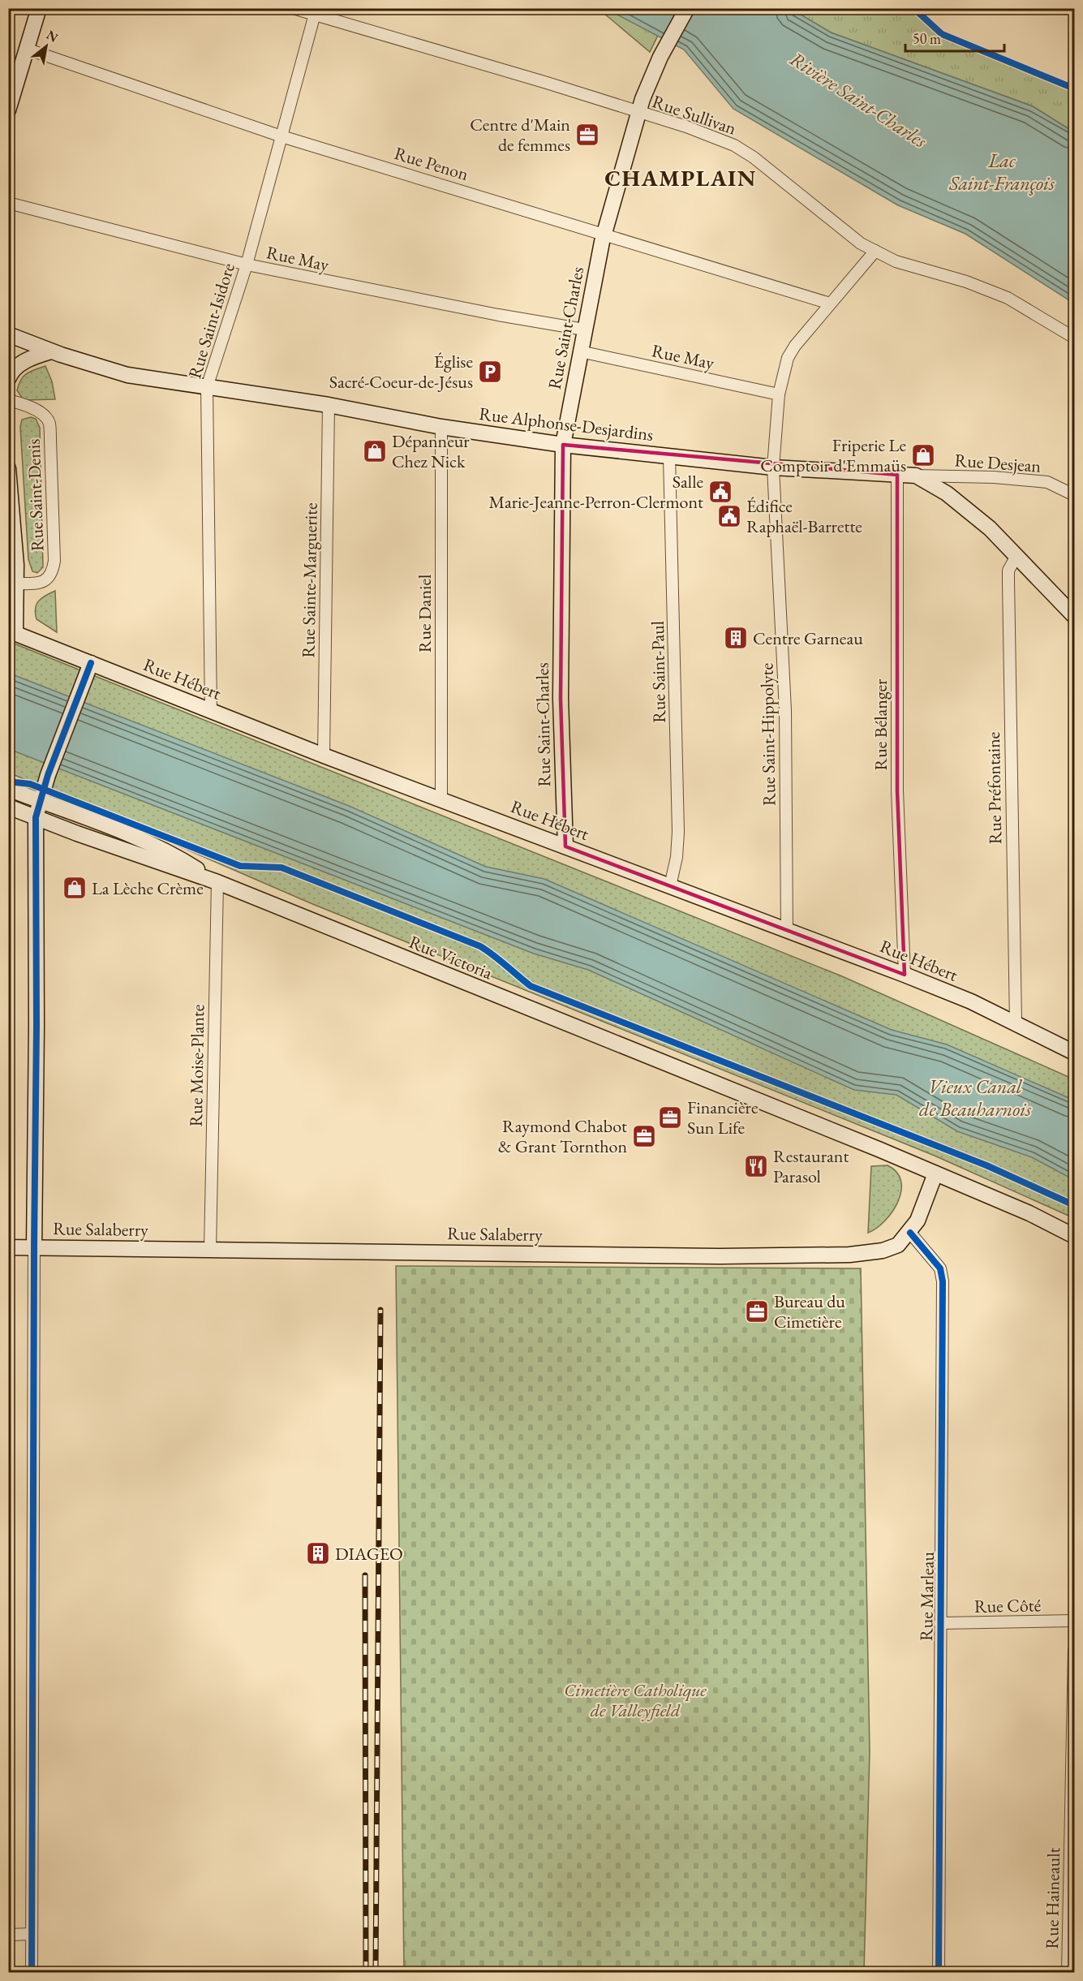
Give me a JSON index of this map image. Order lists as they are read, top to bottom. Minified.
{"streets":{"street":["Rue Sullivan","Rue Penon","Rue May","Rue Saint-Isidore","Rue Saint-Charles","Rue Alphonse-Desjardins","Rue Desjean","Rue Saint-Denis","Rue Sainte-Marguerite","Rue Daniel","Rue Saint-Paul","Rue Hébert","Rue Bélanger","Rue Saint-Hippolyte","Rue Préfontaine","Rue Victoria","Rue Moise-Plante","Rue Salaberry","Rue Marleau","Rue Côté","Rue Haineault"]},"crossings":[["Rue Sullivan","Rue Saint-Isidore"],["Rue Sullivan","Rue Saint-Charles"],["Rue Sullivan","Rue Saint-Hippolyte"],["Rue Penon","Rue Saint-Isidore"],["Rue Penon","Rue Saint-Charles"],["Rue Penon","Rue Saint-Hippolyte"],["Rue May","Rue Saint-Isidore"],["Rue May","Rue Saint-Charles"],["Rue May","Rue Saint-Hippolyte"],["Rue Saint-Isidore","Rue Alphonse-Desjardins"],["Rue Saint-Isidore","Rue Hébert"],["Rue Saint-Charles","Rue Alphonse-Desjardins"],["Rue Saint-Charles","Rue Hébert"],["Rue Alphonse-Desjardins","Rue Desjean"],["Rue Alphonse-Desjardins","Rue Sainte-Marguerite"],["Rue Alphonse-Desjardins","Rue Daniel"],["Rue Alphonse-Desjardins","Rue Saint-Paul"],["Rue Alphonse-Desjardins","Rue Bélanger"],["Rue Alphonse-Desjardins","Rue Saint-Hippolyte"],["Rue Alphonse-Desjardins","Rue Préfontaine"],["Rue Sainte-Marguerite","Rue Hébert"],["Rue Daniel","Rue Hébert"],["Rue Saint-Paul","Rue Hébert"],["Rue Hébert","Rue Bélanger"],["Rue Hébert","Rue Saint-Hippolyte"],["Rue Hébert","Rue Préfontaine"],["Rue Victoria","Rue Moise-Plante"],["Rue Victoria","Rue Salaberry"],["Rue Moise-Plante","Rue Salaberry"],["Rue Salaberry","Rue Marleau"],["Rue Marleau","Rue Côté"]],"districts":["CHAMPLAIN"],"water":["Rivière Saint-Charles","Lac Saint-François","Vieux Canal de Beauharnois"],"parks":["Cimetière Catholique de Valleyfield"],"places":{"office":["Centre d'Main de femmes","Financière Sun Life","Raymond Chabot & Grant Tornthon","Bureau du Cimetière"],"parking":["Église Sacré-Coeur-de-Jésus"],"shop":["Dépanneur Chez Nick","Friperie Le Comptoir d'Emmaüs","La Lèche Crème"],"public building":["Salle Marie-Jeanne-Perron-Clermont","Édifice Raphaël-Barrette"],"building":["Centre Garneau","DIAGEO"],"restaurant":["Restaurant Parasol"]},"scale_bar":"50 m","north":"top right"}
